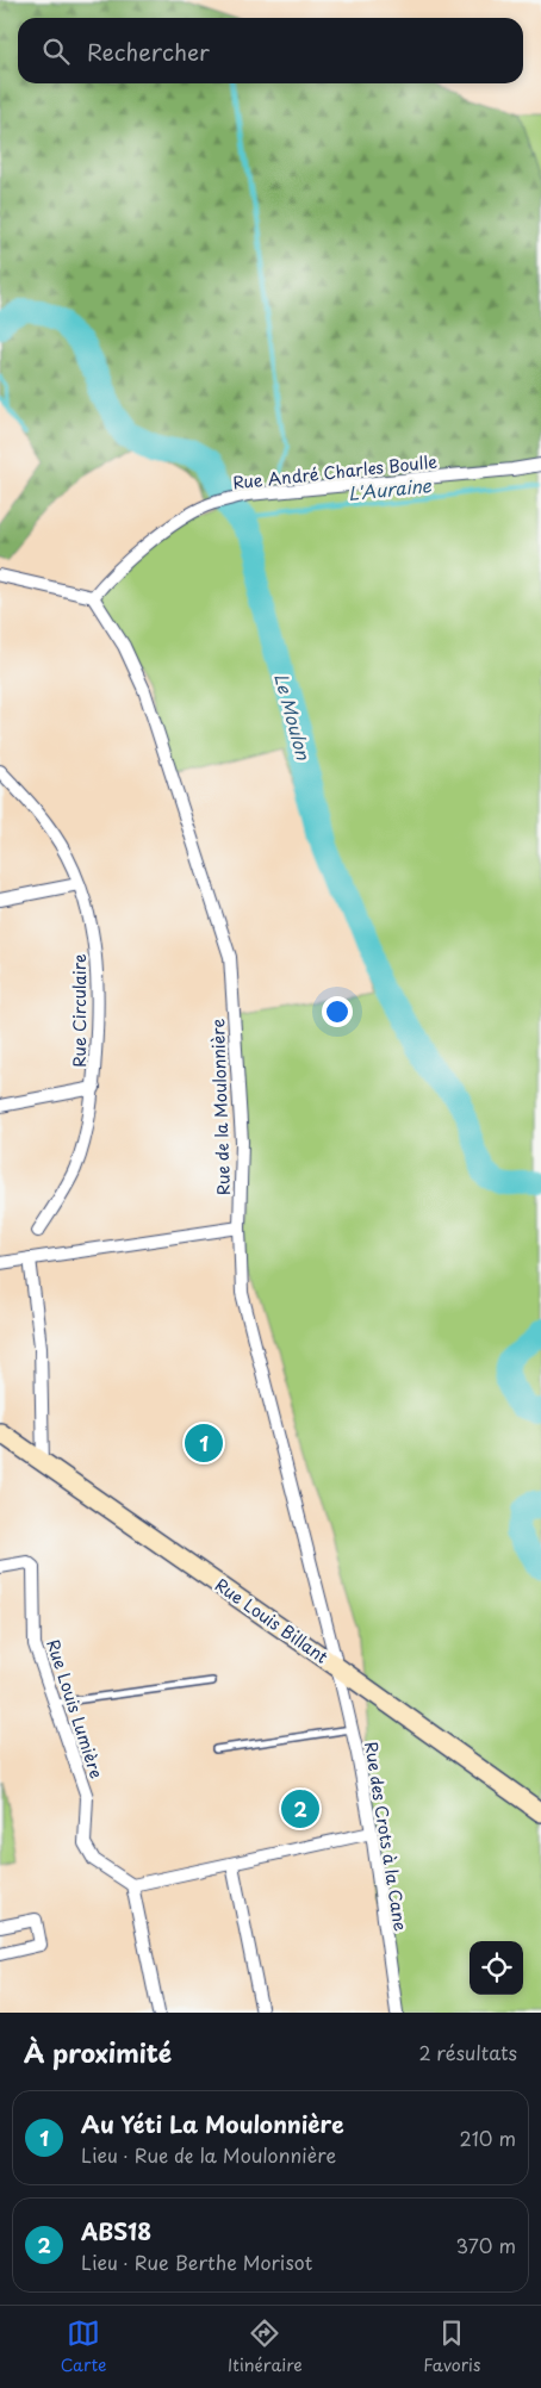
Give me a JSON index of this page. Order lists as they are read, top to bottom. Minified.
{"streets":{"street":["Rue André Charles Boulle","Rue Circulaire","Rue de la Moulonnière","Rue Louis Billant","Rue Louis Lumière","Rue des Crots à la Cane"]},"crossings":[["Rue André Charles Boulle","Rue de la Moulonnière"],["Rue de la Moulonnière","Rue Louis Billant"],["Rue de la Moulonnière","Rue des Crots à la Cane"],["Rue Louis Billant","Rue des Crots à la Cane"]],"water":["L'Auraine","Le Moulon"],"page":{"search":"Rechercher","pins":["1","2"],"heading":["À proximité","2 résultats"],"list":[{"mark":"1","name":"Au Yéti La Moulonnière","note":"Lieu · Rue de la Moulonnière","value":"210 m"},{"mark":"2","name":"ABS18","note":"Lieu · Rue Berthe Morisot","value":"370 m"}],"nav":["Carte","Itinéraire","Favoris"]}}
